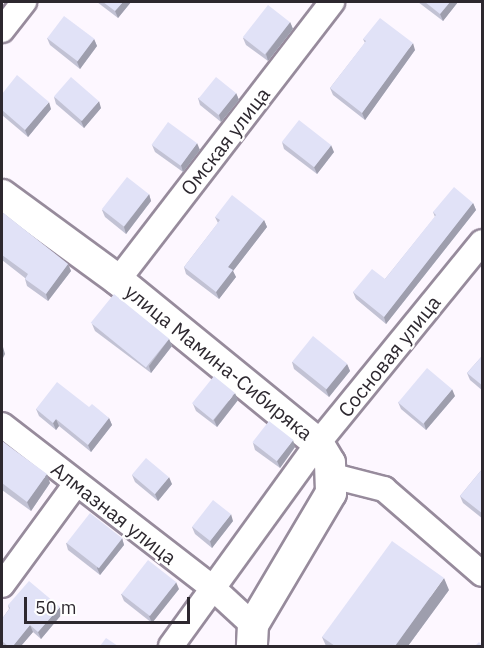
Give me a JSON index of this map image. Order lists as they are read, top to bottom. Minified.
{"streets":{"street":["Омская улица","Сосновая улица","улица Мамина-Сибиряка","Алмазная улица"]},"crossings":[["Омская улица","улица Мамина-Сибиряка"],["Сосновая улица","улица Мамина-Сибиряка"],["Сосновая улица","Алмазная улица"],["улица Мамина-Сибиряка","Алмазная улица"]],"scale_bar":"50 m"}
